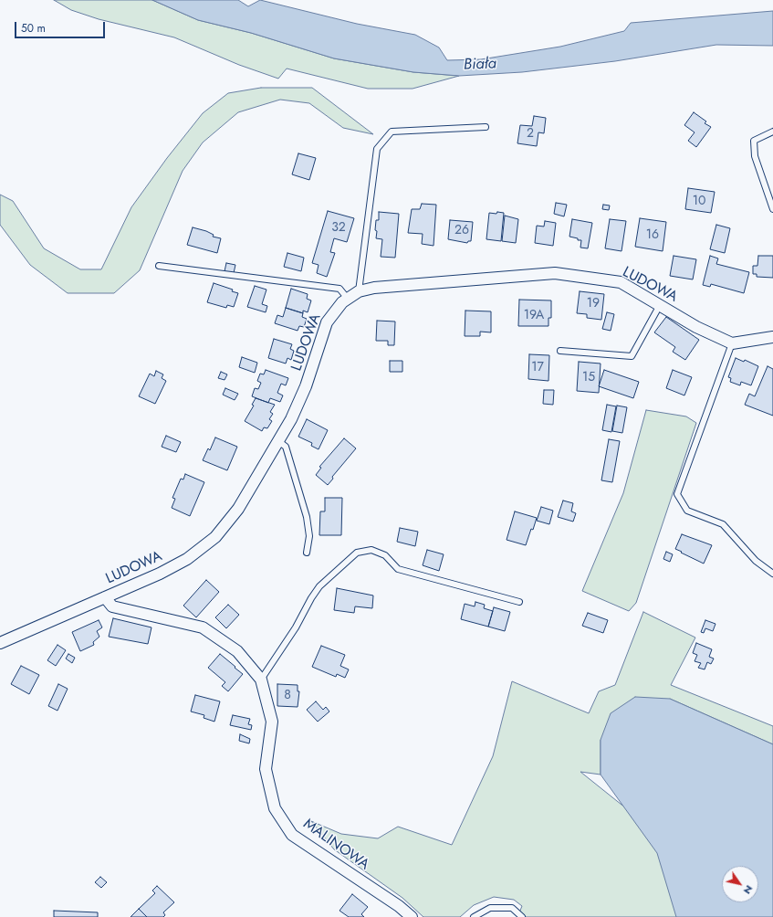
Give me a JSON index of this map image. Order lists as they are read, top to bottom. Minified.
{"streets":{"street":["LUDOWA","MALINOWA"]},"crossings":[["LUDOWA","MALINOWA"]],"water":["Biała"],"house_numbers":["2","10","32","26","16","19","19A","17","15","8"],"scale_bar":"50 m","north":"bottom right"}
